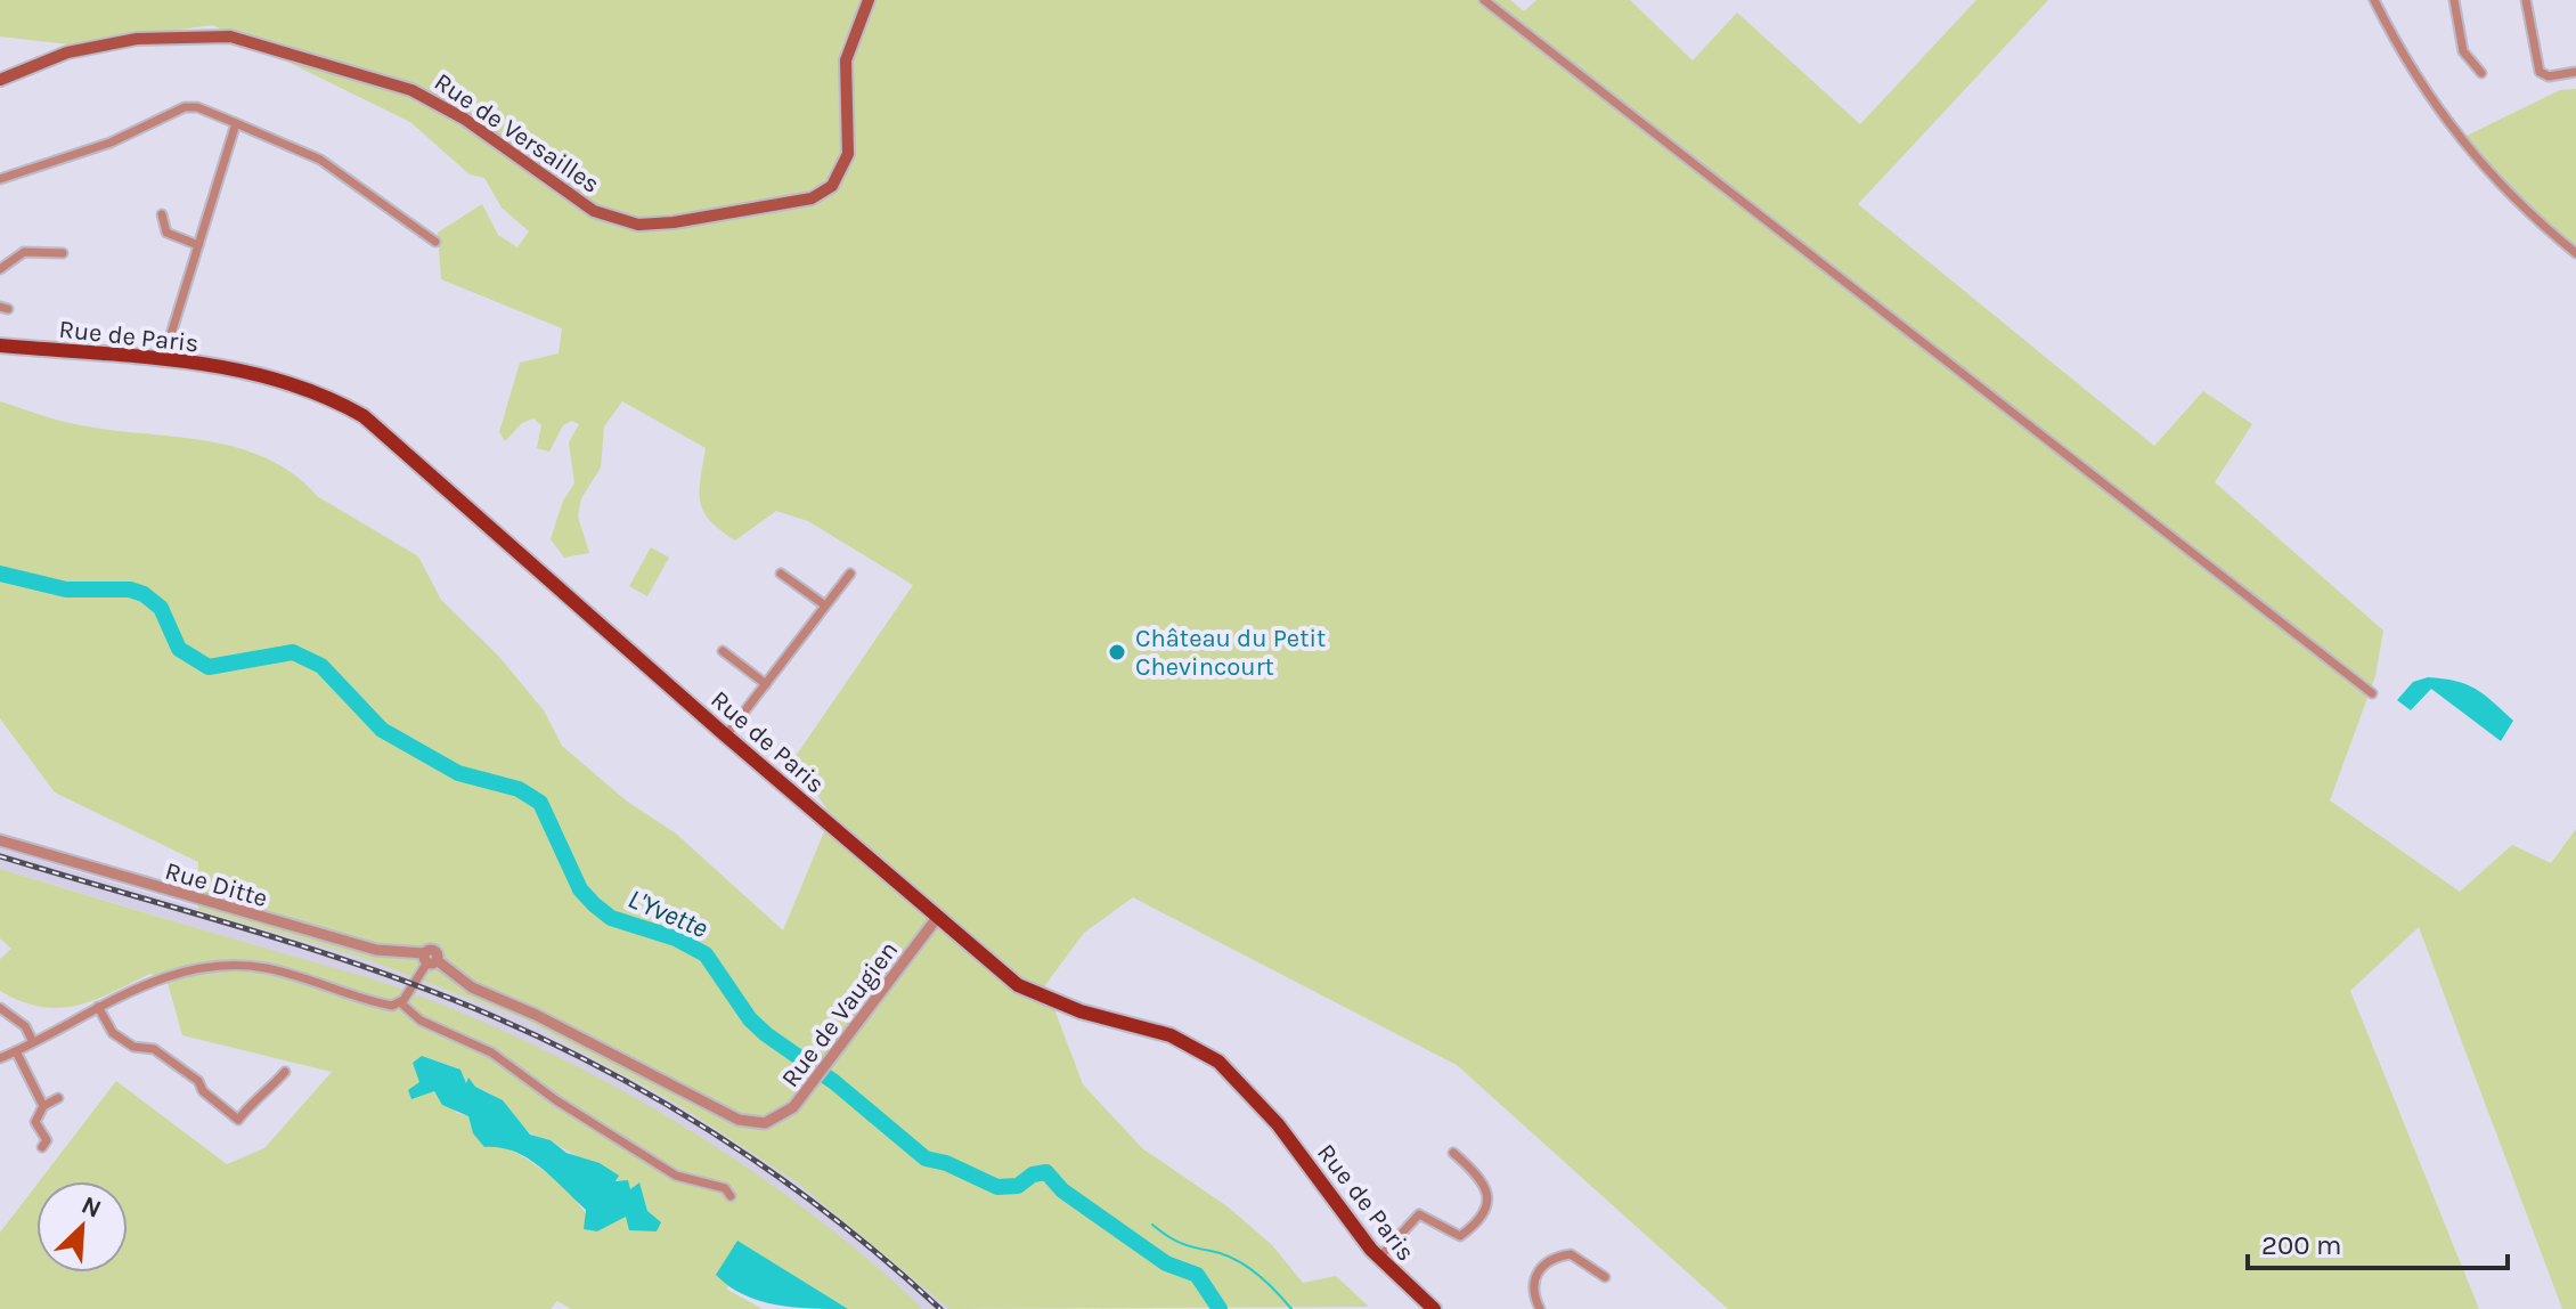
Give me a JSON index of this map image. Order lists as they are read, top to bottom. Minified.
{"streets":{"main road":["Rue de Versailles","Rue de Paris"],"street":["Rue Ditte","Rue de Vaugien"]},"crossings":[["Rue de Paris","Rue de Vaugien"],["Rue Ditte","Rue de Vaugien"]],"water":["L'Yvette"],"places":["Château du Petit Chevincourt"],"scale_bar":"200 m","north":"top right"}
